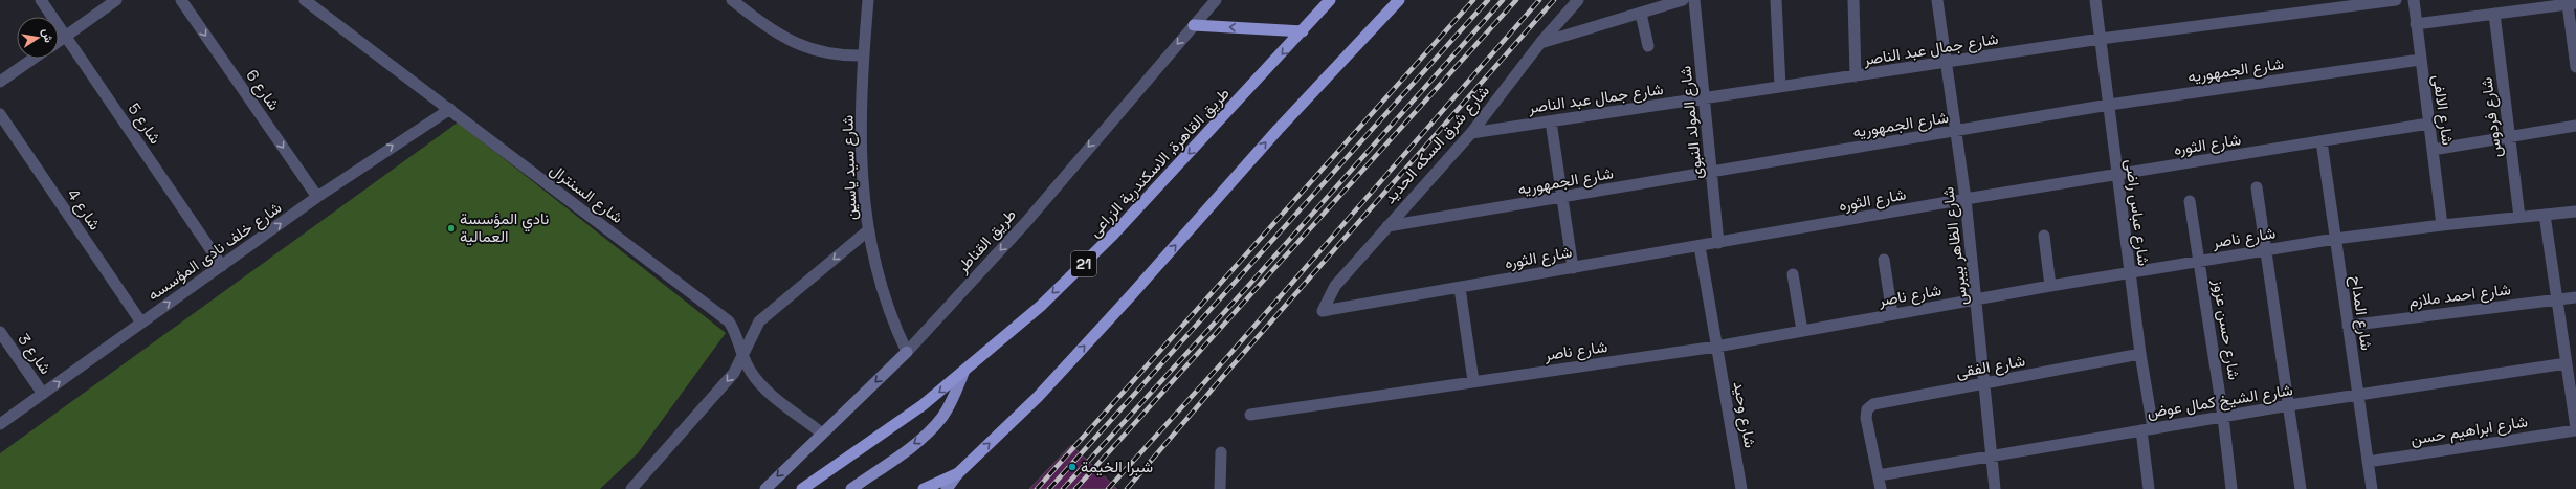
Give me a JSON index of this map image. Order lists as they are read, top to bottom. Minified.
{"streets":{"highway":["طريق القاهرة, الاسكندرية الزراعى","21"],"main road":["طريق القناطر"],"street":["شارع جمال عبد الناصر","شارع الجمهوريه","شارع 6","شارع الالفى","شارع فردوس","شارع المولد النبوى","شارع 5","شارع شرق السكه الحديد","شارع الثوره","شارع سيد ياسين","شارع السنترال","شارع 4","شارع عباس راضى","شارع ناصر","شارع الظاهر بيبرس","شارع خلف نادى المؤسسه","شارع احمد ملازم","شارع المداح","شارع حسن عزوز","شارع 3","شارع الفقى","شارع الشيخ كمال عوض","شارع وحيد","شارع ابراهيم حسن"]},"crossings":[["شارع جمال عبد الناصر","شارع المولد النبوى"],["شارع جمال عبد الناصر","شارع شرق السكه الحديد"],["شارع جمال عبد الناصر","شارع عباس راضى"],["شارع جمال عبد الناصر","شارع الظاهر بيبرس"],["شارع الجمهوريه","شارع الالفى"],["شارع الجمهوريه","شارع المولد النبوى"],["شارع الجمهوريه","شارع شرق السكه الحديد"],["شارع الجمهوريه","شارع عباس راضى"],["شارع الجمهوريه","شارع الظاهر بيبرس"],["شارع 6","شارع خلف نادى المؤسسه"],["شارع الالفى","شارع الثوره"],["شارع الالفى","شارع ناصر"],["شارع فردوس","شارع ناصر"],["شارع المولد النبوى","شارع الثوره"],["شارع 5","شارع خلف نادى المؤسسه"],["شارع شرق السكه الحديد","شارع الثوره"],["شارع الثوره","شارع عباس راضى"],["شارع الثوره","شارع الظاهر بيبرس"],["شارع الثوره","شارع المداح"],["شارع سيد ياسين","طريق القناطر"],["شارع السنترال","طريق القناطر"],["شارع السنترال","شارع خلف نادى المؤسسه"],["شارع 4","شارع خلف نادى المؤسسه"],["شارع عباس راضى","شارع ناصر"],["شارع عباس راضى","شارع الفقى"],["شارع عباس راضى","شارع الشيخ كمال عوض"],["شارع ناصر","شارع الظاهر بيبرس"],["شارع ناصر","شارع المداح"],["شارع ناصر","شارع حسن عزوز"],["شارع ناصر","شارع وحيد"],["شارع الظاهر بيبرس","شارع الفقى"],["شارع الظاهر بيبرس","شارع الشيخ كمال عوض"],["شارع خلف نادى المؤسسه","شارع 3"],["شارع احمد ملازم","شارع المداح"],["شارع المداح","شارع الشيخ كمال عوض"],["شارع المداح","شارع ابراهيم حسن"],["شارع حسن عزوز","شارع الشيخ كمال عوض"],["شارع الفقى","شارع الشيخ كمال عوض"]],"one_way":["شارع 6","طريق القناطر","شارع خلف نادى المؤسسه"],"places":["نادي المؤسسة العمالية","شبرا الخيمة"],"north":"right"}
